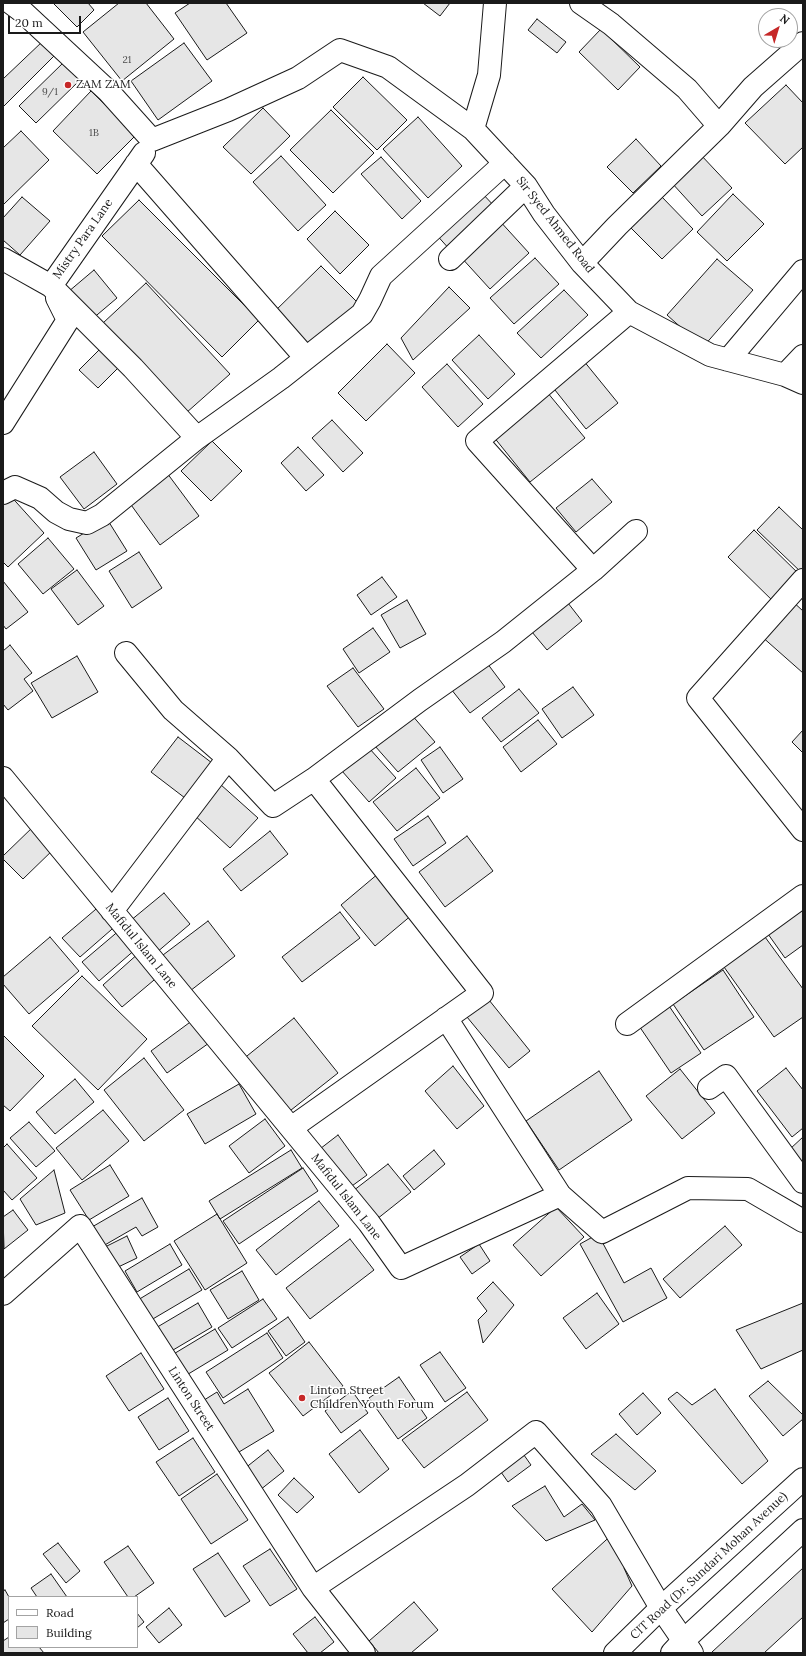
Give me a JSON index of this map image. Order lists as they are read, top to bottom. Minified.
{"streets":{"street":["Sir Syed Ahmed Road","Mistry Para Lane","Mafidul Islam Lane","Linton Street","CIT Road (Dr. Sundari Mohan Avenue)"]},"crossings":[["Sir Syed Ahmed Road","Mistry Para Lane"]],"places":["ZAM ZAM","Linton Street Children Youth Forum"],"house_numbers":["21","9/1","1B"],"legend":["Road","Building"],"scale_bar":"20 m","north":"top right"}
